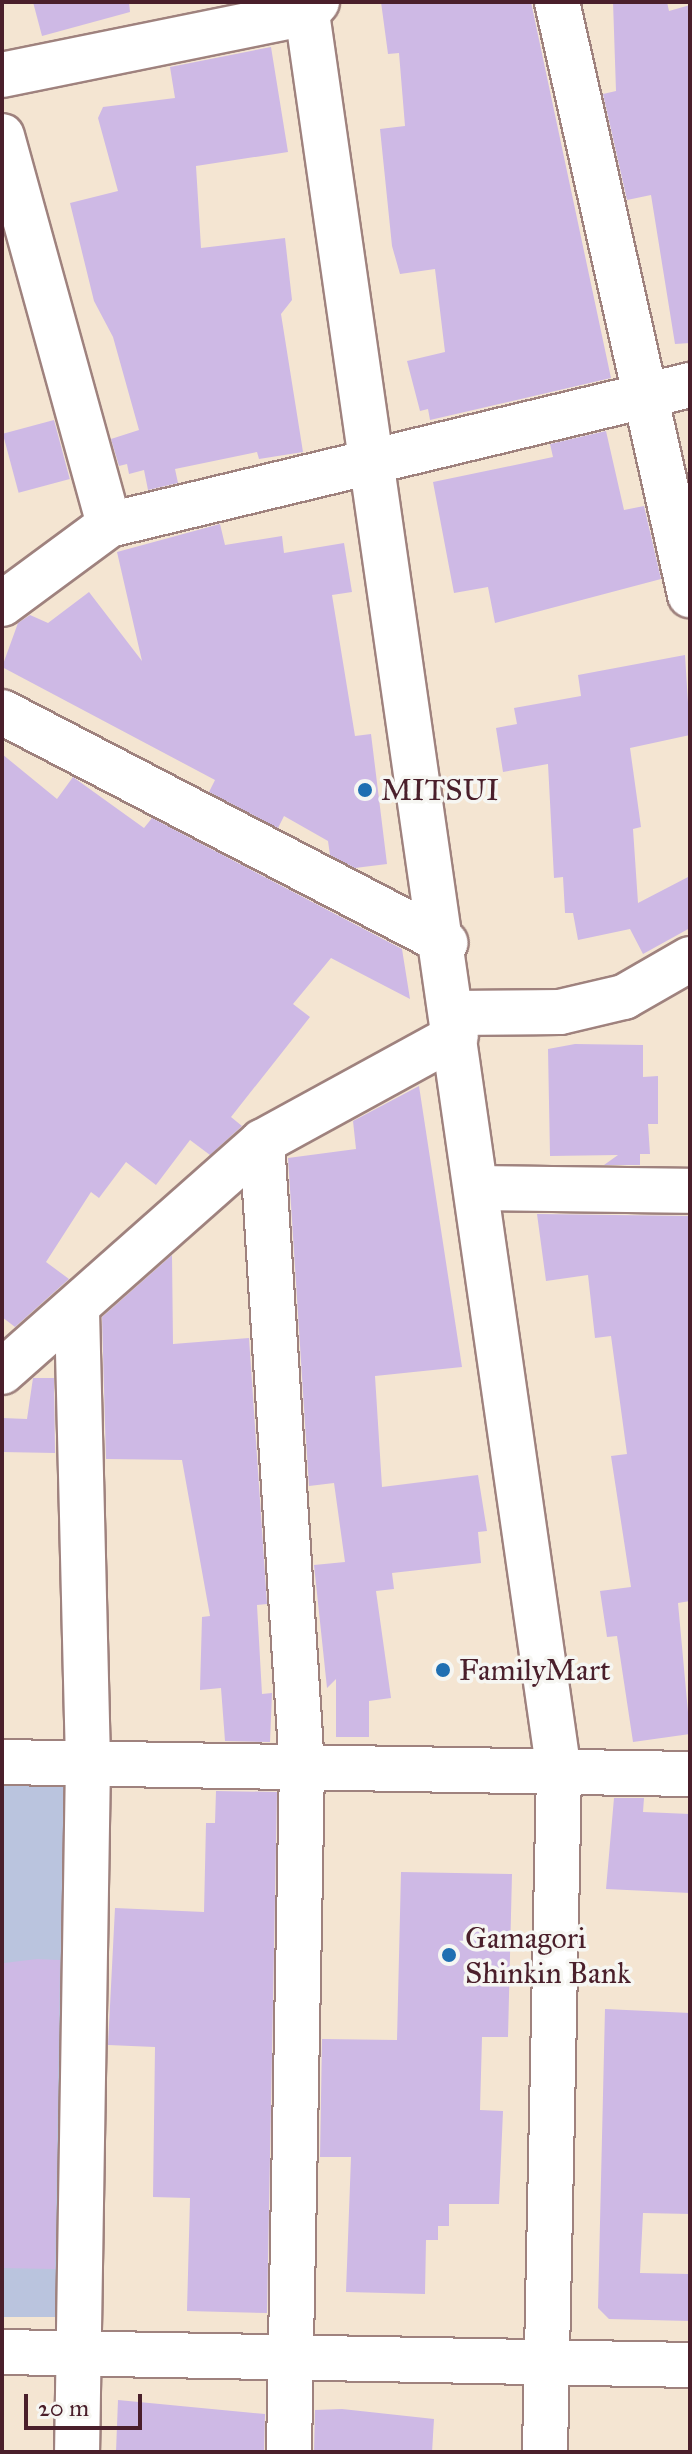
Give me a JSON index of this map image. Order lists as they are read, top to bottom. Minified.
{"places":["MITSUI","FamilyMart","Gamagori Shinkin Bank"],"scale_bar":"20 m"}
